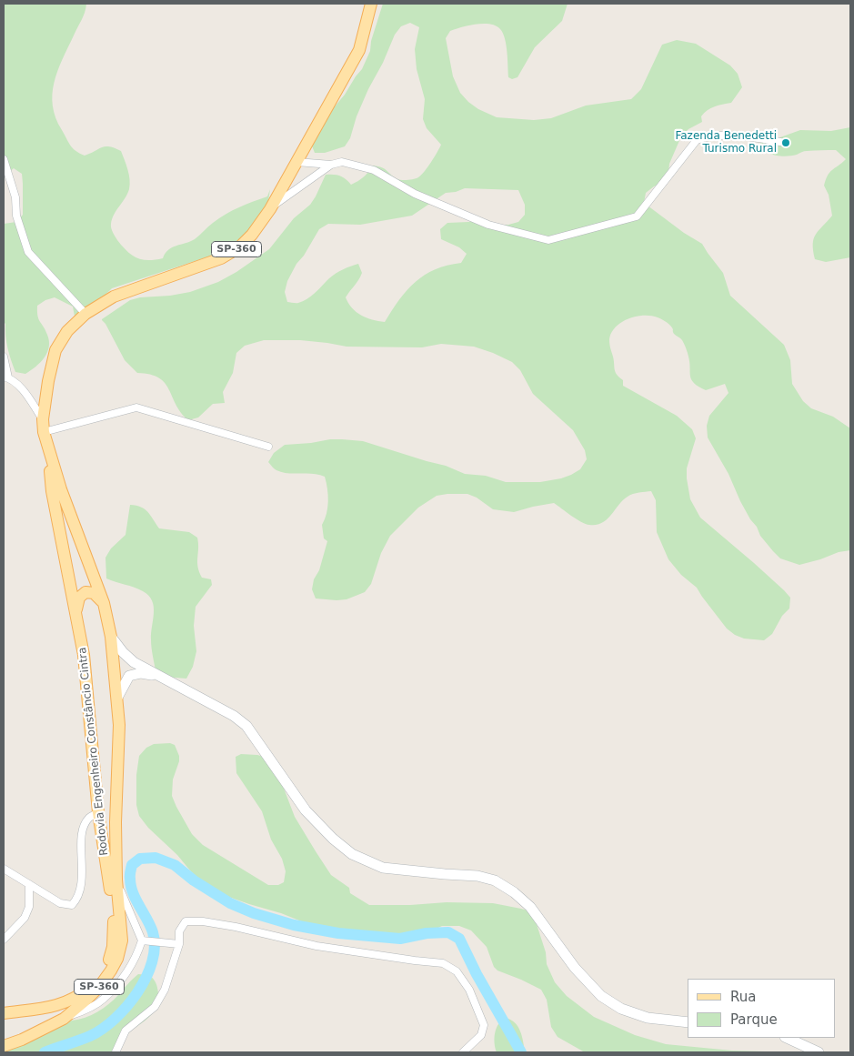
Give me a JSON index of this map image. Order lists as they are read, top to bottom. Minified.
{"streets":{"main road":["SP-360","Rodovia Engenheiro Constâncio Cintra"]},"places":["Fazenda Benedetti Turismo Rural"],"legend":["Rua","Parque"]}
